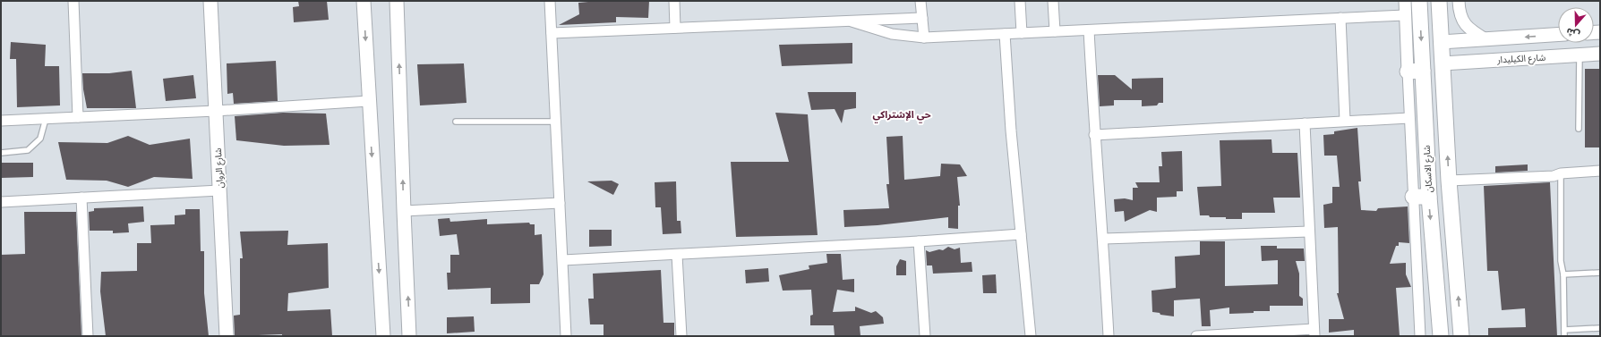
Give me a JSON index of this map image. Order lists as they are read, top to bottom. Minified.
{"streets":{"main road":["شارع الكيليدار","شارع الروان","شارع الاسكان"]},"districts":["حي الإشتراكي"],"north":"bottom"}
